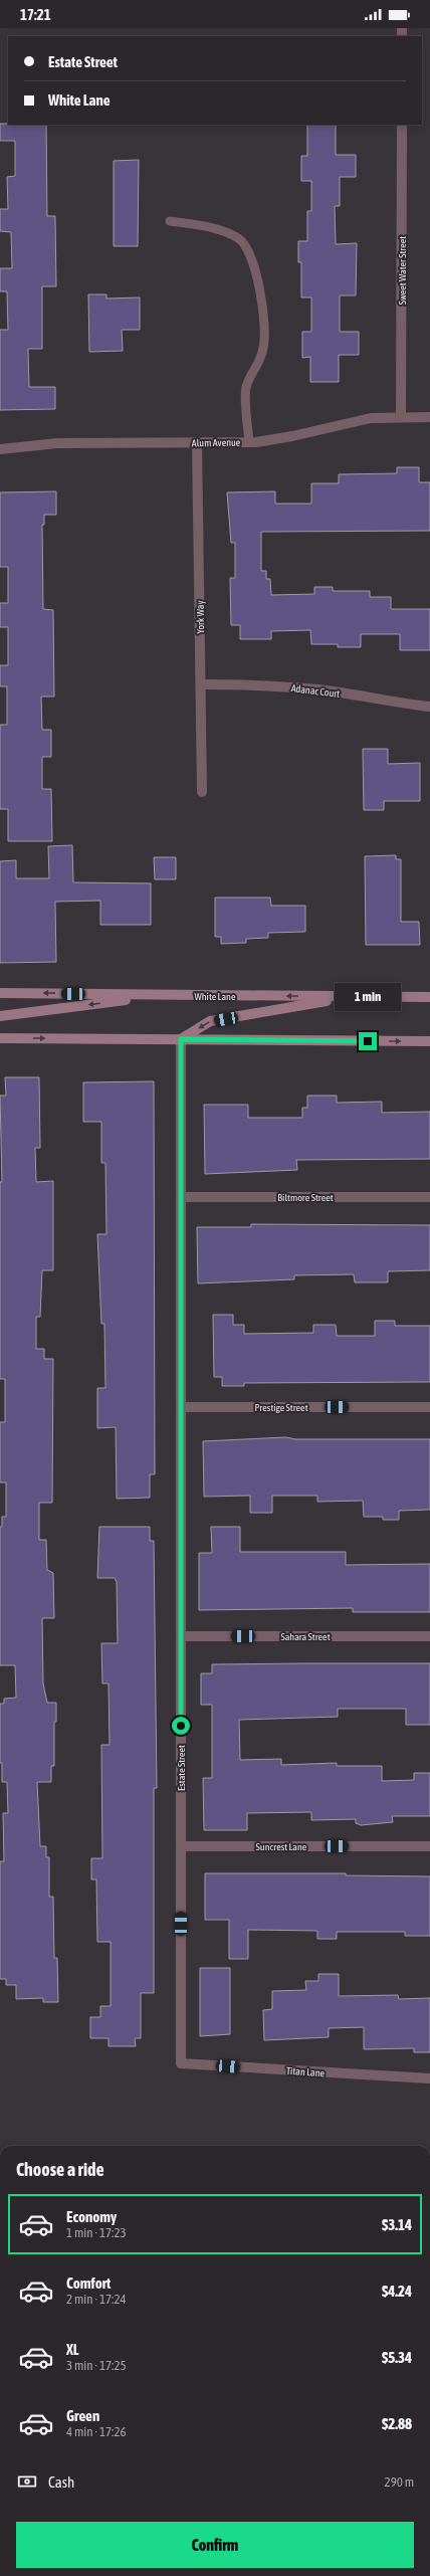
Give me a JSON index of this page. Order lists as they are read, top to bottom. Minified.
{"streets":{"main road":["White Lane"],"street":["Sweet Water Street","Alum Avenue","York Way","Adanac Court","Biltmore Street","Prestige Street","Sahara Street","Estate Street","Suncrest Lane","Titan Lane"]},"crossings":[["Sweet Water Street","Alum Avenue"],["Alum Avenue","York Way"],["York Way","Adanac Court"],["Biltmore Street","Estate Street"],["Prestige Street","Estate Street"],["Sahara Street","Estate Street"],["Estate Street","Suncrest Lane"],["Estate Street","Titan Lane"]],"page":{"status":"17:21","banner":["Estate Street","White Lane"],"bubble":"1 min","heading":"Choose a ride","list":[{"name":"Economy","note":"1 min · 17:23","value":"$3.14"},{"name":"Comfort","note":"2 min · 17:24","value":"$4.24"},{"name":"XL","note":"3 min · 17:25","value":"$5.34"},{"name":"Green","note":"4 min · 17:26","value":"$2.88"}],"pay":["Cash","290 m"],"buttons":"Confirm"}}
